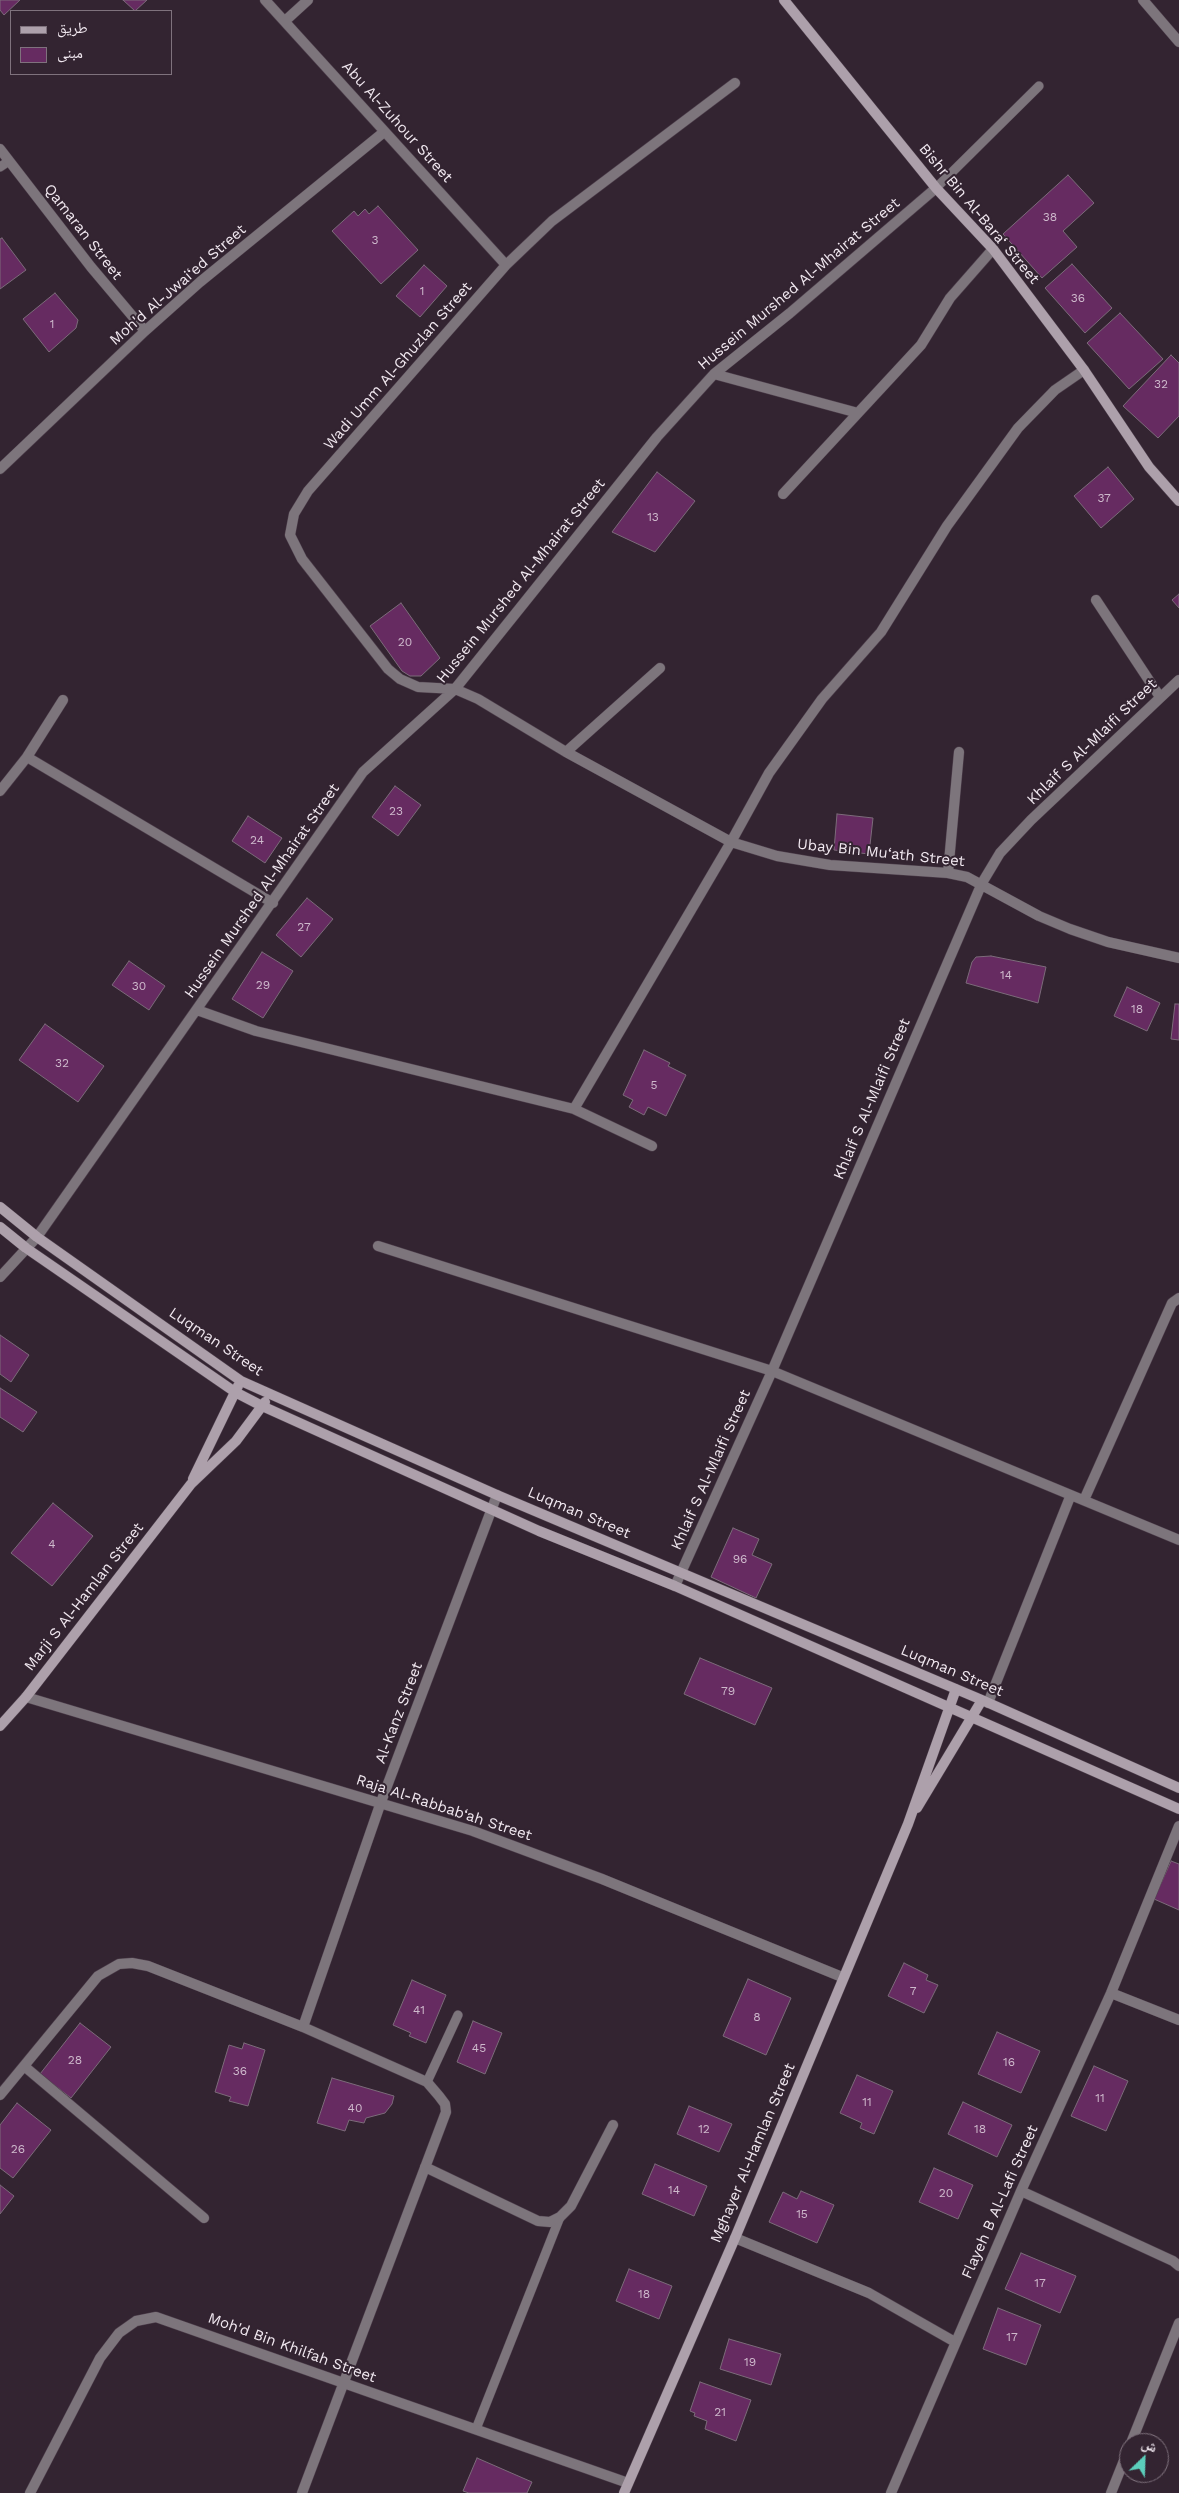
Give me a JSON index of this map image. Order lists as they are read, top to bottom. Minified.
{"streets":{"street":["Abu Al-Zuhour Street","Bishr Bin Al-Bara‘ Street","Qamaran Street","Hussein Murshed Al-Mhairat Street","Moh'd Al-Jwai‘ed Street","Wadi Umm Al-Ghuzlan Street","Khlaif S Al-Mlaifi Street","Ubay Bin Mu‘ath Street","Luqman Street","Marji S Al-Hamlan Street","Al-Kanz Street","Raja Al-Rabbab‘ah Street","Mghayer Al-Hamlan Street","Flayeh B Al-Lafi Street","Moh'd Bin Khilfah Street"]},"crossings":[["Abu Al-Zuhour Street","Moh'd Al-Jwai‘ed Street"],["Abu Al-Zuhour Street","Wadi Umm Al-Ghuzlan Street"],["Bishr Bin Al-Bara‘ Street","Hussein Murshed Al-Mhairat Street"],["Qamaran Street","Moh'd Al-Jwai‘ed Street"],["Hussein Murshed Al-Mhairat Street","Wadi Umm Al-Ghuzlan Street"],["Hussein Murshed Al-Mhairat Street","Ubay Bin Mu‘ath Street"],["Hussein Murshed Al-Mhairat Street","Luqman Street"],["Wadi Umm Al-Ghuzlan Street","Ubay Bin Mu‘ath Street"],["Khlaif S Al-Mlaifi Street","Ubay Bin Mu‘ath Street"],["Khlaif S Al-Mlaifi Street","Luqman Street"],["Luqman Street","Marji S Al-Hamlan Street"],["Luqman Street","Al-Kanz Street"],["Luqman Street","Mghayer Al-Hamlan Street"],["Marji S Al-Hamlan Street","Raja Al-Rabbab‘ah Street"],["Al-Kanz Street","Raja Al-Rabbab‘ah Street"],["Raja Al-Rabbab‘ah Street","Mghayer Al-Hamlan Street"],["Mghayer Al-Hamlan Street","Moh'd Bin Khilfah Street"]],"house_numbers":["38","3","1","36","1","32","37","13","20","23","24","27","14","29","30","18","32","5","4","96","79","7","41","8","45","28","16","36","11","11","40","12","18","26","14","20","15","17","18","17","19","21"],"legend":["طريق","مبنى"],"north":"top right"}
